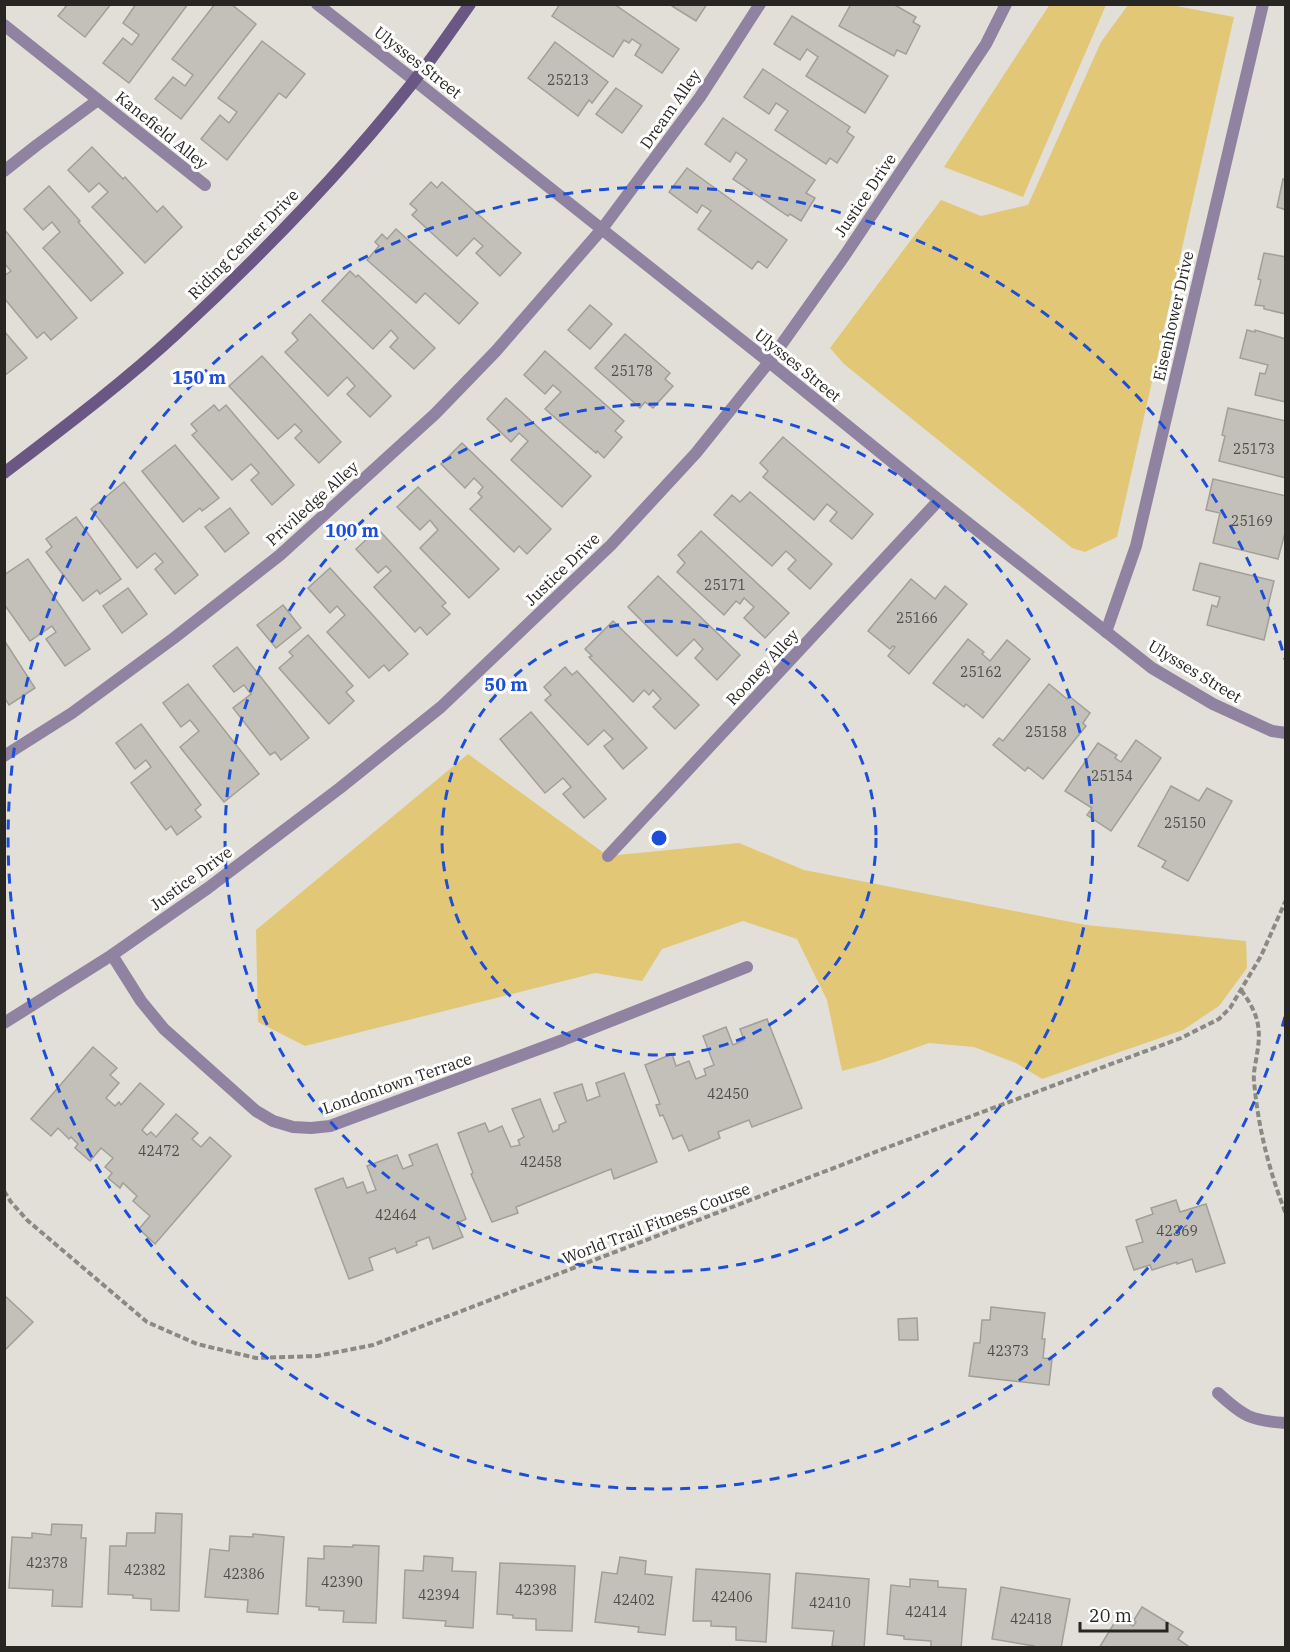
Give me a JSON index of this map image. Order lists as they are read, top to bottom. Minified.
{"streets":{"street":["Ulysses Street","Dream Alley","Kanefield Alley","Justice Drive","Riding Center Drive","Eisenhower Drive","Priviledge Alley","Rooney Alley","Londontown Terrace"],"path":["World Trail Fitness Course"]},"crossings":[["Ulysses Street","Dream Alley"],["Ulysses Street","Justice Drive"],["Ulysses Street","Riding Center Drive"],["Ulysses Street","Eisenhower Drive"],["Ulysses Street","Priviledge Alley"],["Ulysses Street","Rooney Alley"],["Dream Alley","Priviledge Alley"],["Justice Drive","Londontown Terrace"]],"house_numbers":["25213","25178","25173","25169","25171","25166","25162","25158","25154","25150","42450","42472","42458","42464","42369","42373","42378","42382","42386","42390","42398","42394","42406","42402","42410","42414","42418"],"scale_bar":"20 m","rings":["150 m","100 m","50 m"]}
